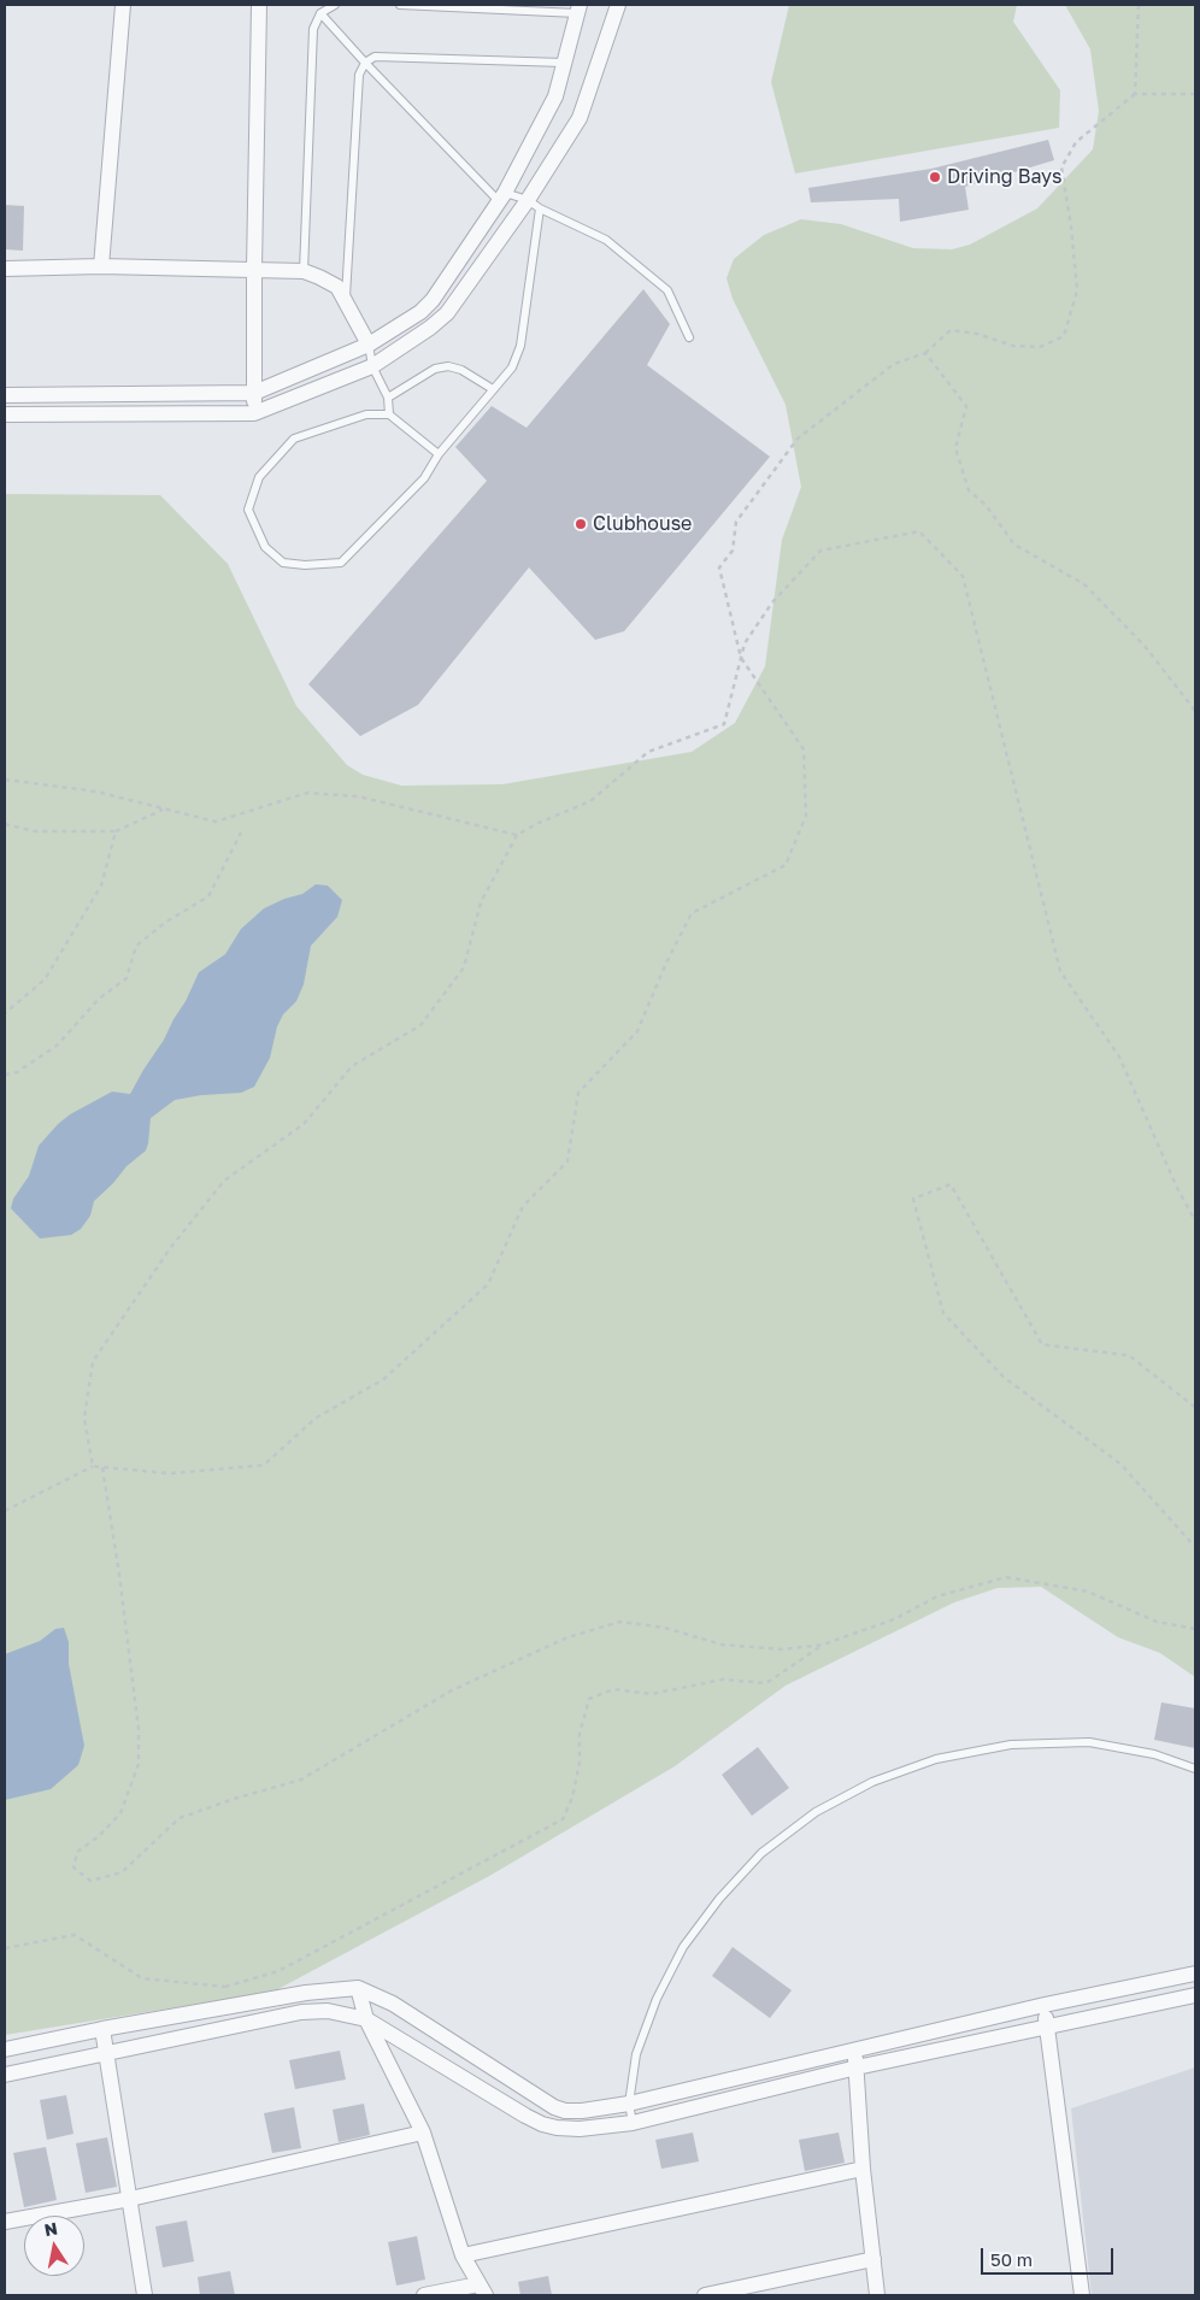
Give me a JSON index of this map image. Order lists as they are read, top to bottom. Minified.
{"places":["Driving Bays","Clubhouse"],"scale_bar":"50 m","north":"top"}
